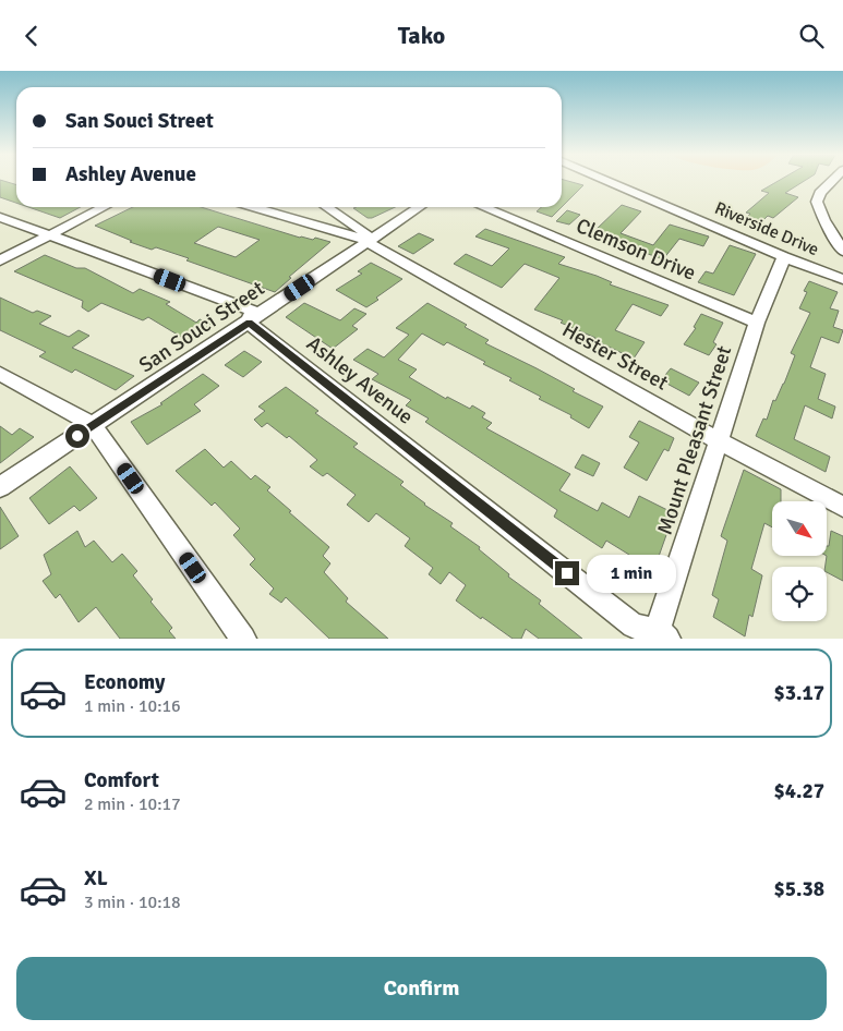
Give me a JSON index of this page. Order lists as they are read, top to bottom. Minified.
{"streets":{"street":["Riverside Drive","Clemson Drive","San Souci Street","Hester Street","Ashley Avenue","Mount Pleasant Street"]},"crossings":[["Riverside Drive","Mount Pleasant Street"],["Clemson Drive","Mount Pleasant Street"],["San Souci Street","Hester Street"],["San Souci Street","Ashley Avenue"],["Hester Street","Mount Pleasant Street"],["Ashley Avenue","Mount Pleasant Street"]],"north":"bottom right","page":{"header":"Tako","banner":["San Souci Street","Ashley Avenue"],"bubble":"1 min","list":[{"name":"Economy","note":"1 min · 10:16","value":"$3.17"},{"name":"Comfort","note":"2 min · 10:17","value":"$4.27"},{"name":"XL","note":"3 min · 10:18","value":"$5.38"}],"buttons":"Confirm"}}
